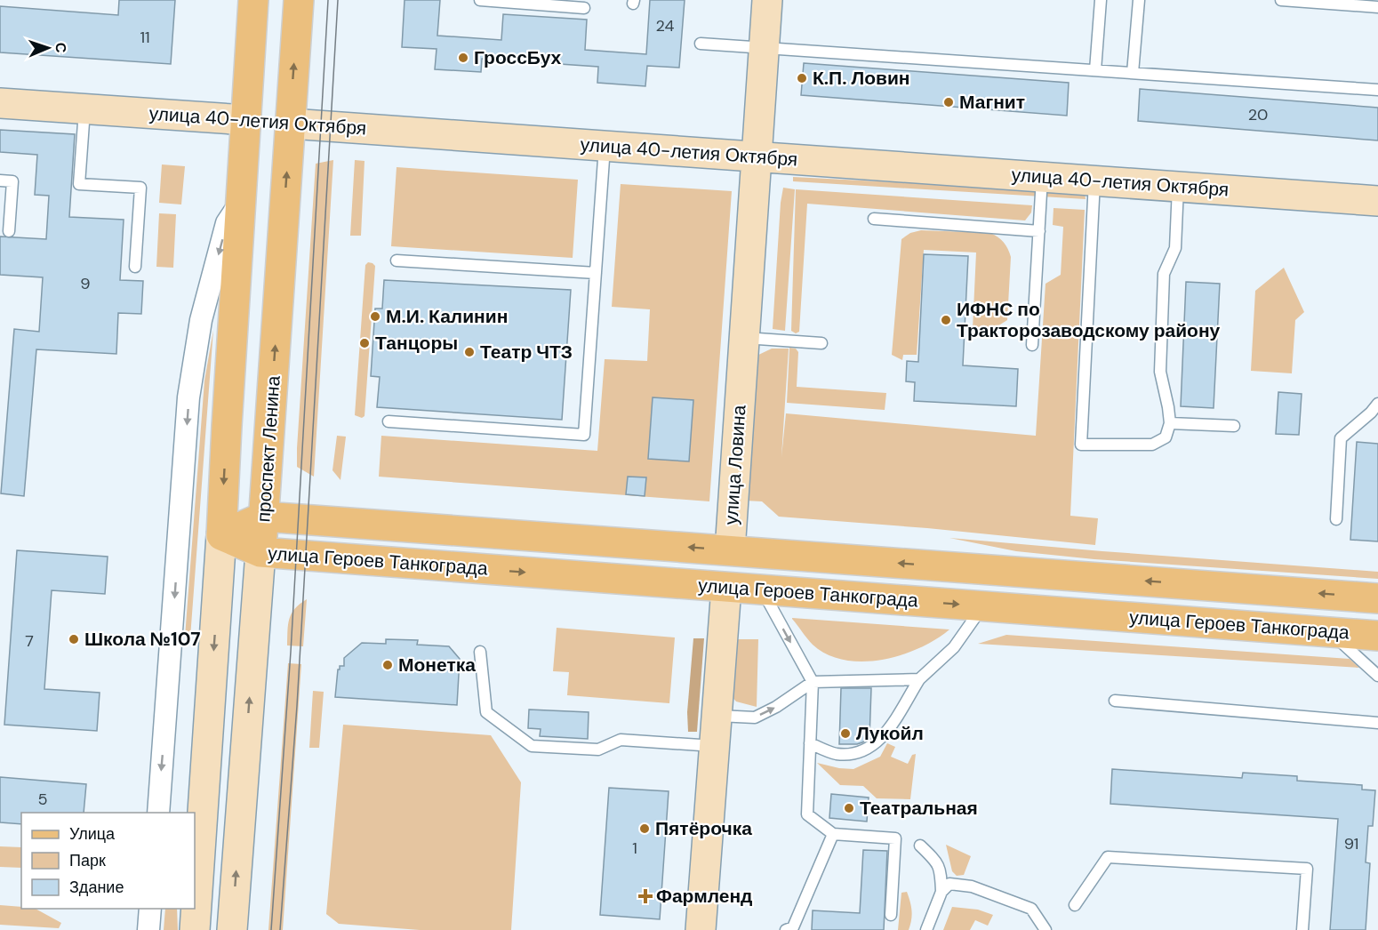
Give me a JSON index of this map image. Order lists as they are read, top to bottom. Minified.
{"streets":{"main road":["улица 40-летия Октября","проспект Ленина","улица Ловина","улица Героев Танкограда"]},"crossings":[["улица 40-летия Октября","проспект Ленина"],["улица 40-летия Октября","улица Ловина"],["проспект Ленина","улица Героев Танкограда"],["улица Ловина","улица Героев Танкограда"]],"places":{"other":["ГроссБух","К.П. Ловин","Магнит","М.И. Калинин","ИФНС по Тракторозаводскому району","Танцоры","Театр ЧТЗ","Школа №107","Монетка","Лукойл","Театральная","Пятёрочка"],"health":["Фармленд"]},"house_numbers":["24","11","20","9","7","5","91","1"],"legend":["Улица","Парк","Здание"],"north":"right"}
